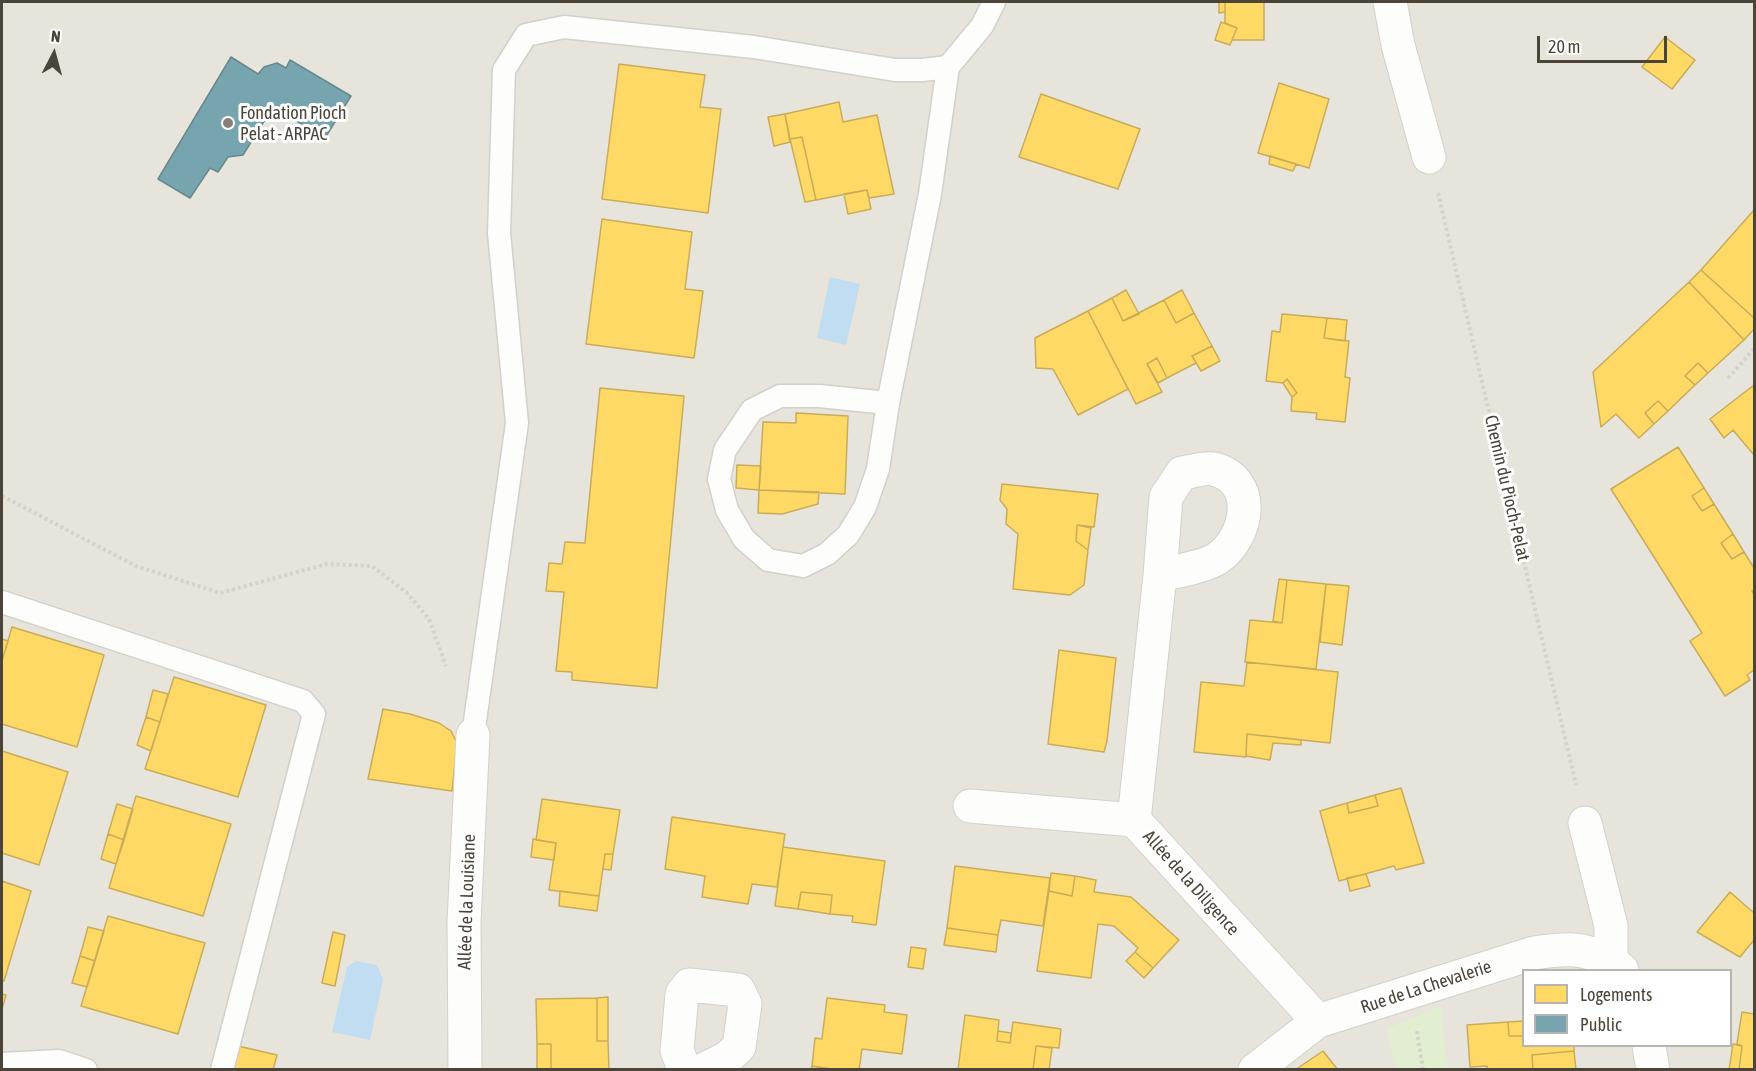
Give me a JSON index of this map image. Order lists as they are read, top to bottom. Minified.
{"streets":{"street":["Allée de la Diligence","Allée de la Louisiane","Rue de La Chevalerie"],"path":["Chemin du Pioch-Pelat"]},"crossings":[["Allée de la Diligence","Rue de La Chevalerie"]],"places":["Fondation Pioch Pelat - ARPAC"],"legend":["Logements","Public"],"scale_bar":"20 m","north":"top"}
